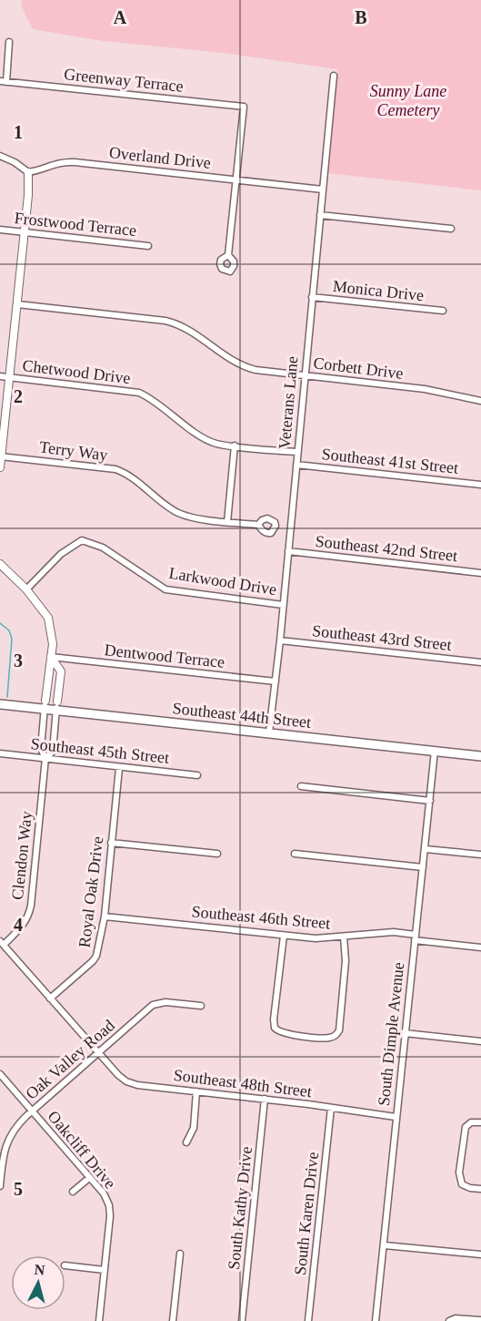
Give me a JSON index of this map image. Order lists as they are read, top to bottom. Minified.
{"streets":{"main road":["Southeast 44th Street"],"street":["Greenway Terrace","Overland Drive","Frostwood Terrace","Monica Drive","Corbett Drive","Chetwood Drive","Veterans Lane","Terry Way","Southeast 41st Street","Southeast 42nd Street","Larkwood Drive","Southeast 43rd Street","Dentwood Terrace","Southeast 45th Street","Clendon Way","Royal Oak Drive","Southeast 46th Street","South Dimple Avenue","Oak Valley Road","Southeast 48th Street","Oakcliff Drive","South Kathy Drive","South Karen Drive"]},"crossings":[["Greenway Terrace","Overland Drive"],["Overland Drive","Veterans Lane"],["Monica Drive","Veterans Lane"],["Corbett Drive","Veterans Lane"],["Chetwood Drive","Veterans Lane"],["Veterans Lane","Southeast 41st Street"],["Veterans Lane","Southeast 42nd Street"],["Veterans Lane","Larkwood Drive"],["Veterans Lane","Southeast 43rd Street"],["Veterans Lane","Dentwood Terrace"],["Veterans Lane","Southeast 44th Street"],["Larkwood Drive","Clendon Way"],["Dentwood Terrace","Clendon Way"],["Southeast 44th Street","Clendon Way"],["Southeast 44th Street","South Dimple Avenue"],["Southeast 45th Street","Clendon Way"],["Southeast 45th Street","Royal Oak Drive"],["Clendon Way","Southeast 48th Street"],["Royal Oak Drive","Southeast 46th Street"],["Royal Oak Drive","Southeast 48th Street"],["Southeast 46th Street","South Dimple Avenue"],["South Dimple Avenue","Southeast 48th Street"],["Oak Valley Road","Southeast 48th Street"],["Oak Valley Road","Oakcliff Drive"],["Southeast 48th Street","South Kathy Drive"],["Southeast 48th Street","South Karen Drive"]],"parks":["Sunny Lane Cemetery"],"north":"top","grid":{"columns":["A","B"],"rows":["1","2","3","4","5"]}}
